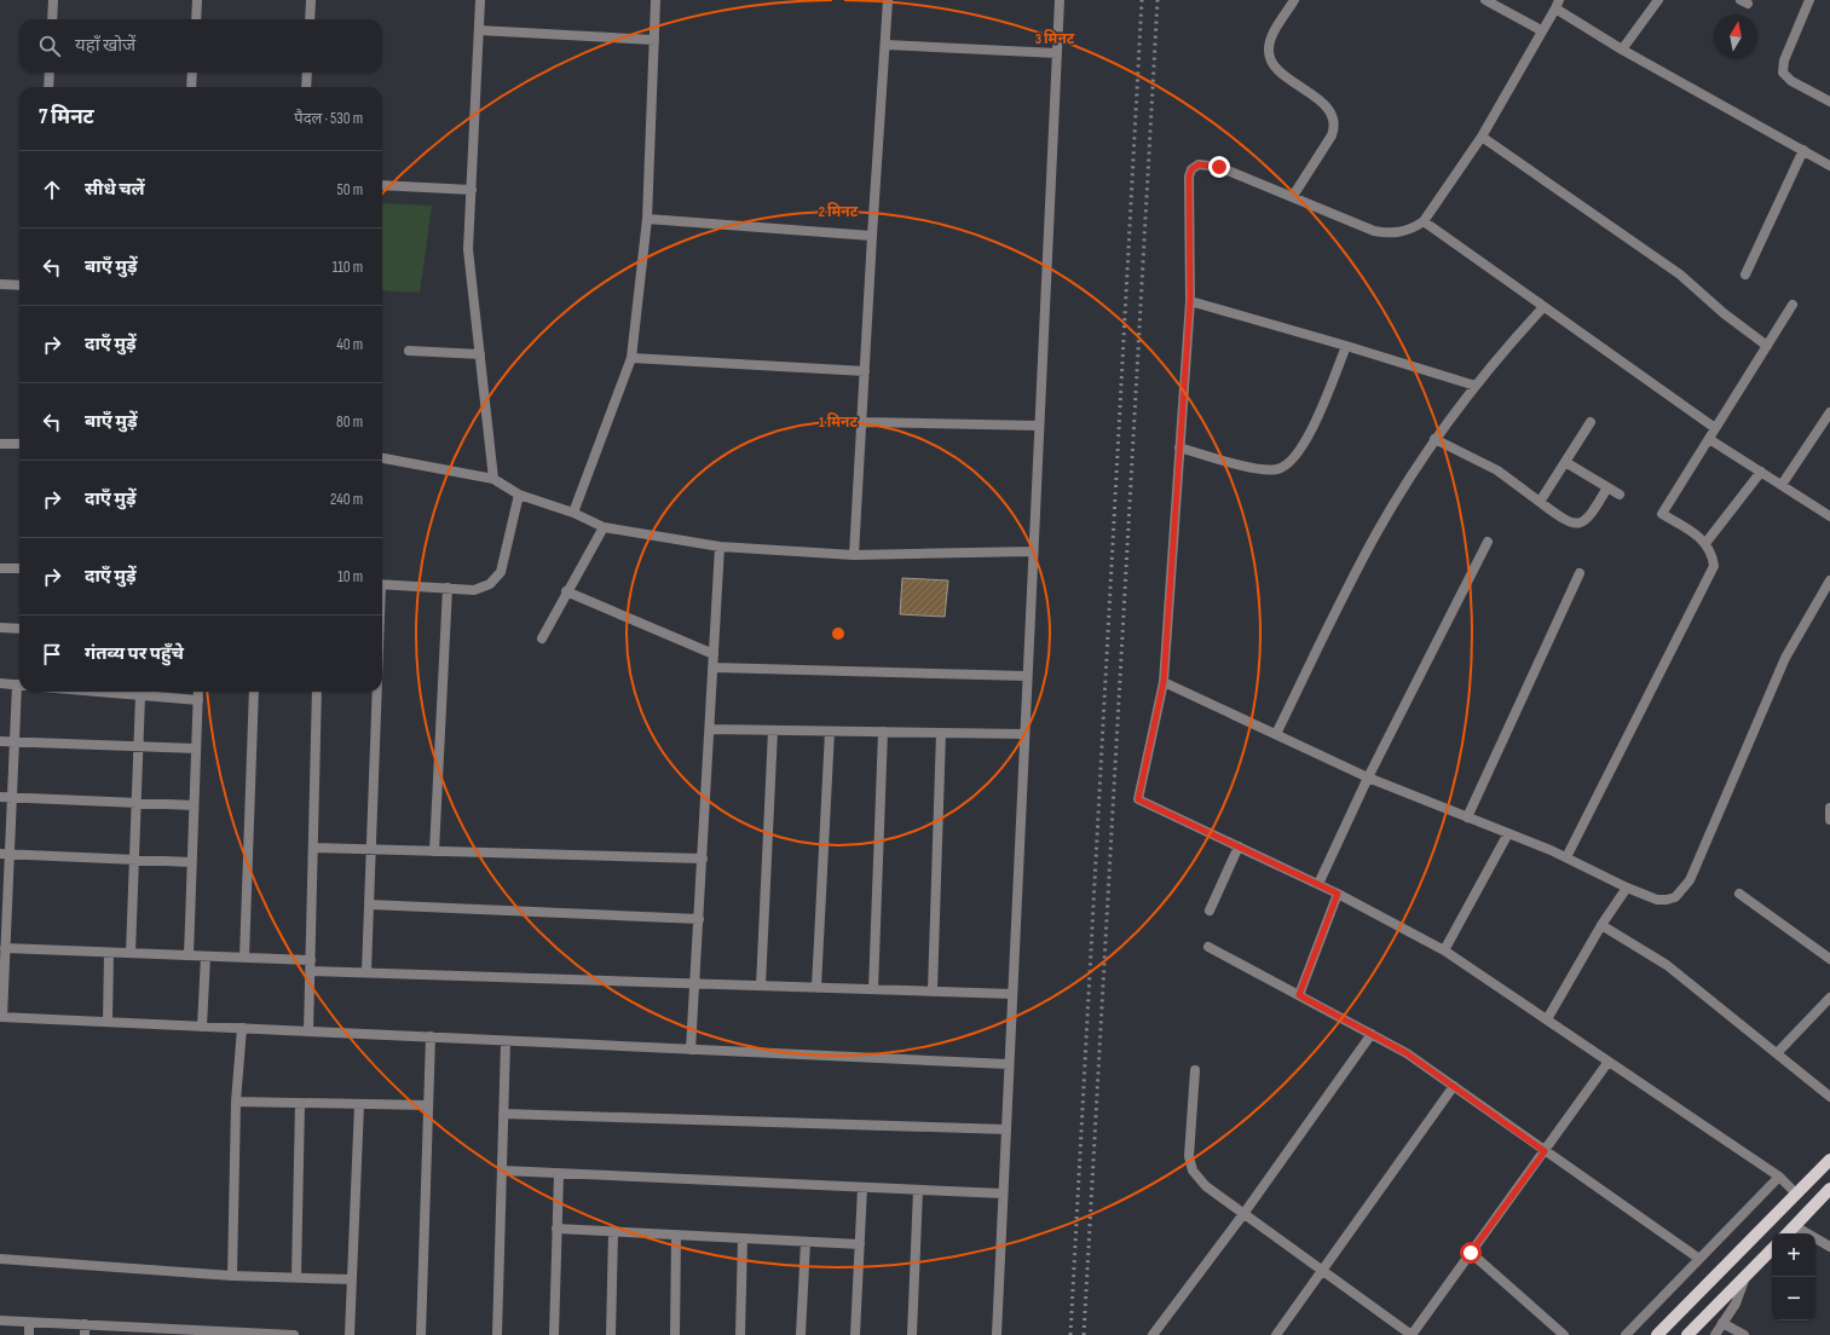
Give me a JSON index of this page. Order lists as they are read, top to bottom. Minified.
{"north":"top","page":{"search":"यहाँ खोजें","heading":["7 मिनट","पैदल · 530 m"],"list":[["सीधे चलें","50 m"],["बाएँ मुड़ें","110 m"],["दाएँ मुड़ें","40 m"],["बाएँ मुड़ें","80 m"],["दाएँ मुड़ें","240 m"],["दाएँ मुड़ें","10 m"],"गंतव्य पर पहुँचे"],"map_buttons":["+","−"]},"rings":["3 मिनट","2 मिनट","1 मिनट"]}
